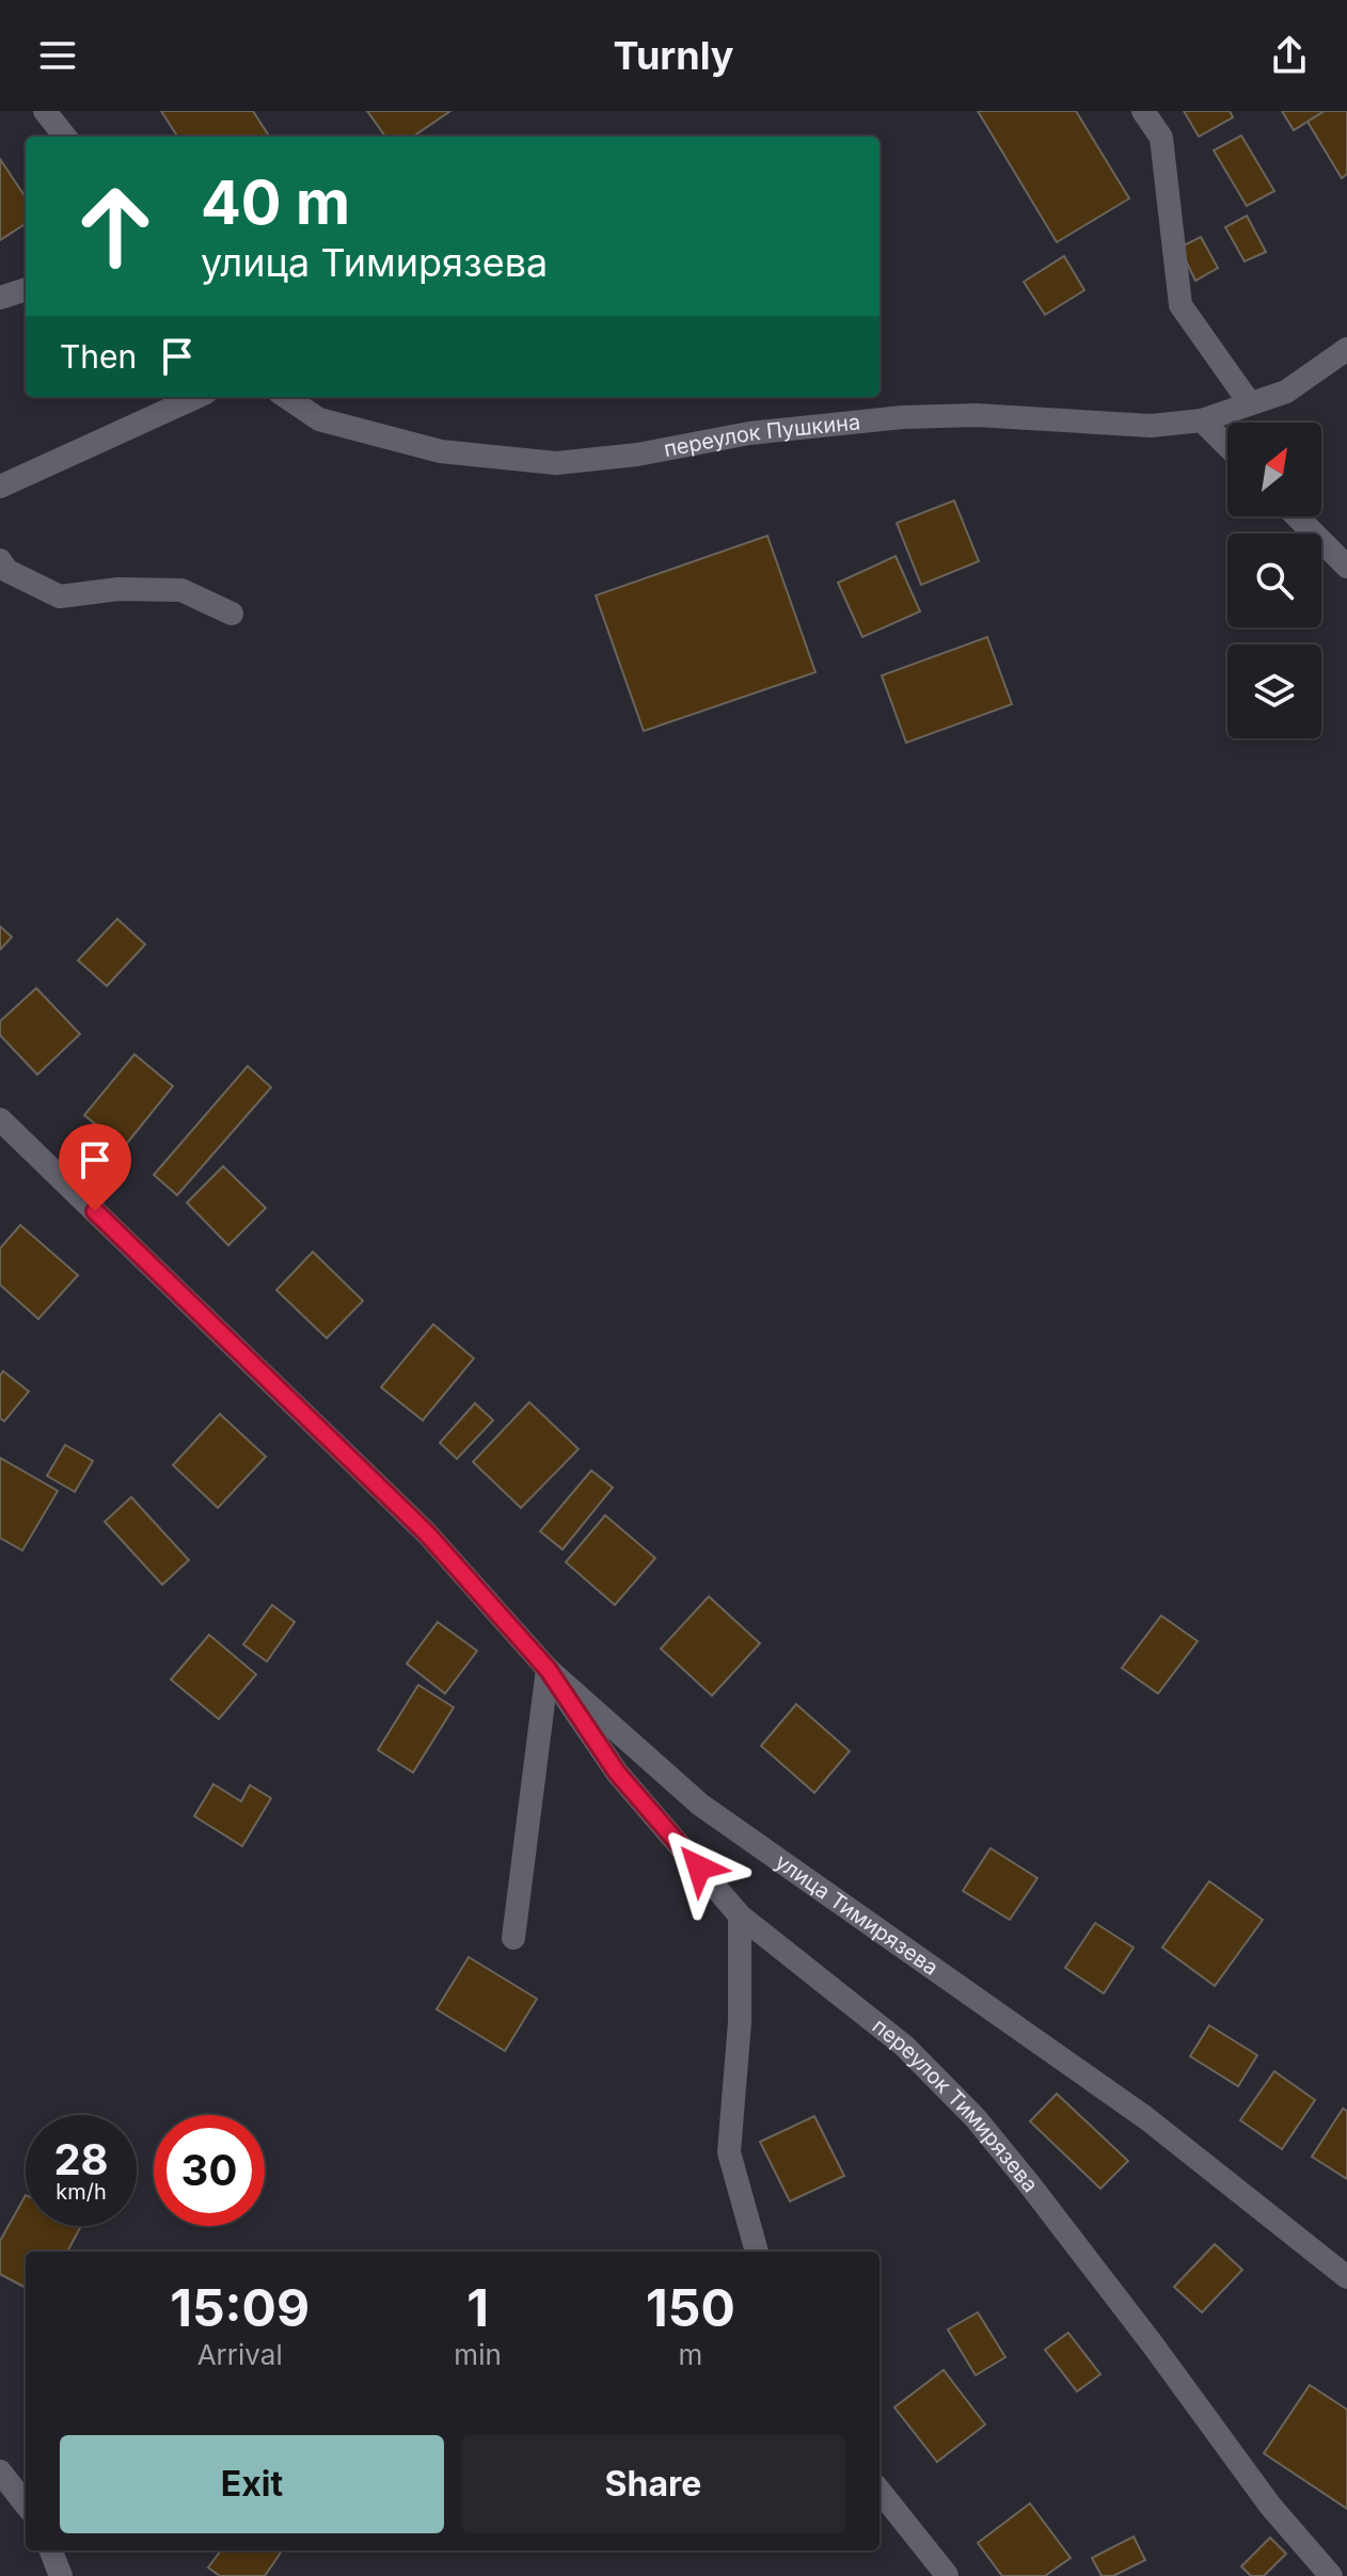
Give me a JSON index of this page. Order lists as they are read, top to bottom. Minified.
{"streets":{"street":["переулок Пушкина","улица Тимирязева","переулок Тимирязева"]},"crossings":[["улица Тимирязева","переулок Тимирязева"]],"north":"top right","page":{"header":"Turnly","turn":["40 m","улица Тимирязева"],"then":"Then","speed":"28 km/h","limit":"30","eta":["15:09","Arrival","1","min","150","m"],"buttons":["Exit","Share"]}}
